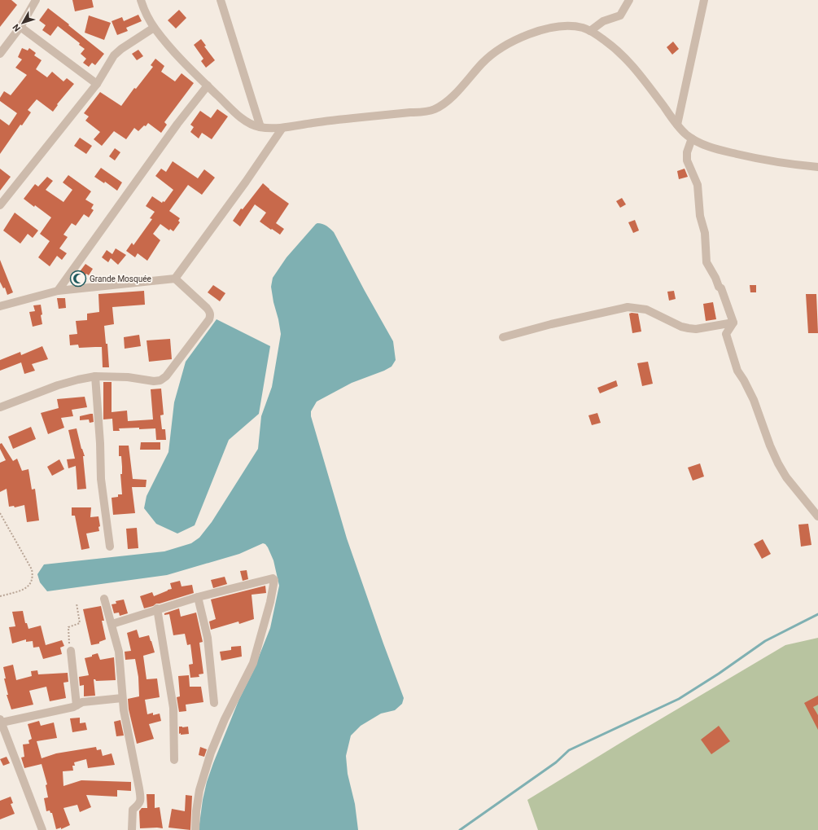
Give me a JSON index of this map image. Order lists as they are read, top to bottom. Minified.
{"places":{"mosque":["Grande Mosquée"]},"north":"bottom left"}
